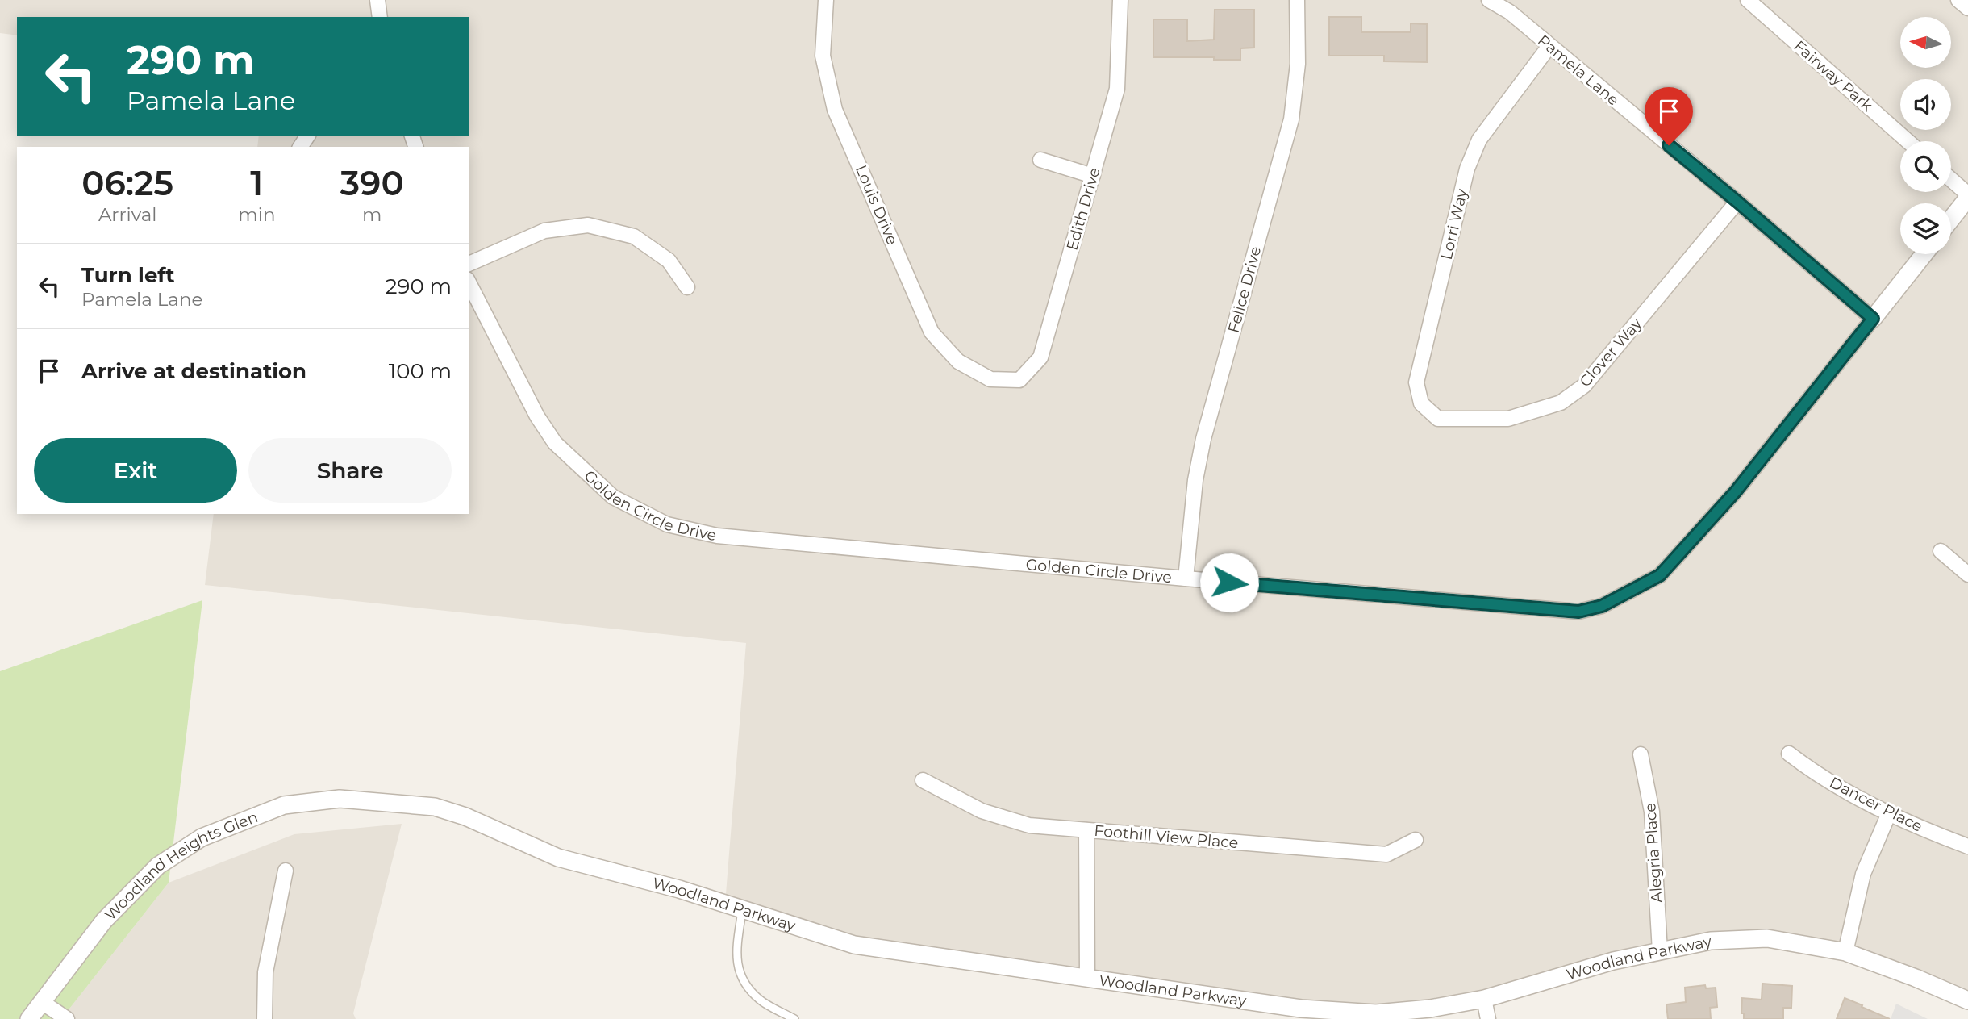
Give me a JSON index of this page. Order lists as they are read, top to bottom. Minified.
{"streets":{"street":["Pamela Lane","Fairway Park","Louis Drive","Edith Drive","Lorri Way","Felice Drive","Clover Way","Golden Circle Drive","Dancer Place","Foothill View Place","Alegria Place","Woodland Heights Glen","Woodland Parkway"]},"crossings":[["Pamela Lane","Lorri Way"],["Pamela Lane","Clover Way"],["Pamela Lane","Golden Circle Drive"],["Louis Drive","Edith Drive"],["Lorri Way","Clover Way"],["Felice Drive","Golden Circle Drive"],["Alegria Place","Woodland Parkway"],["Woodland Heights Glen","Woodland Parkway"]],"north":"left","page":{"turn":["290 m","Pamela Lane"],"eta":["06:25","Arrival","1","min","390","m"],"list":[{"name":"Turn left","note":"Pamela Lane","value":"290 m"},{"name":"Arrive at destination","value":"100 m"}],"buttons":["Exit","Share"]}}
